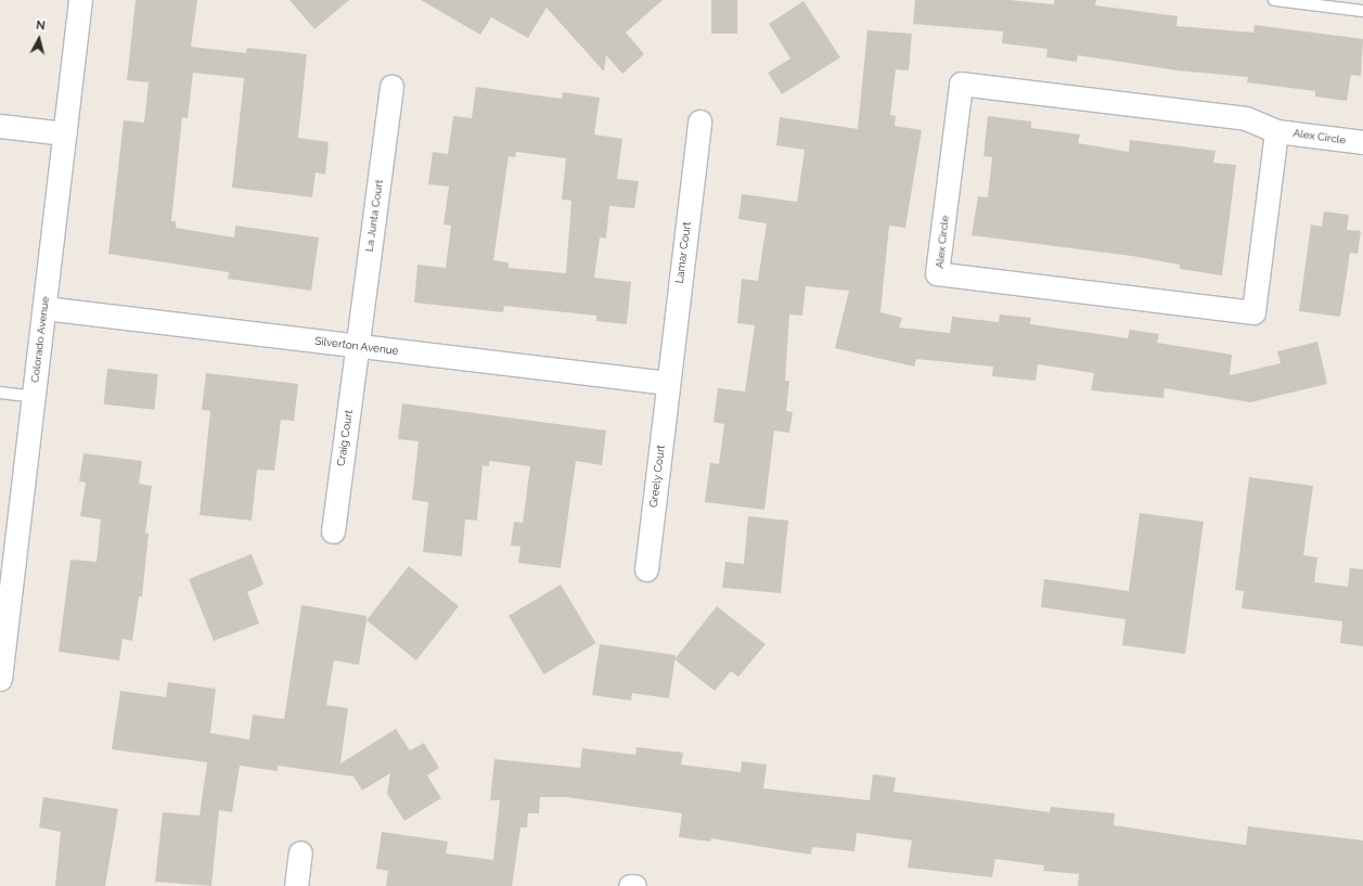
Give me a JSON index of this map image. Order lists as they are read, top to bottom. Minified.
{"streets":{"street":["Alex Circle","La Junta Court","Lamar Court","Colorado Avenue","Silverton Avenue","Craig Court","Greely Court"]},"crossings":[["La Junta Court","Silverton Avenue"],["La Junta Court","Craig Court"],["Lamar Court","Silverton Avenue"],["Lamar Court","Greely Court"],["Colorado Avenue","Silverton Avenue"],["Silverton Avenue","Craig Court"],["Silverton Avenue","Greely Court"]],"north":"top"}
